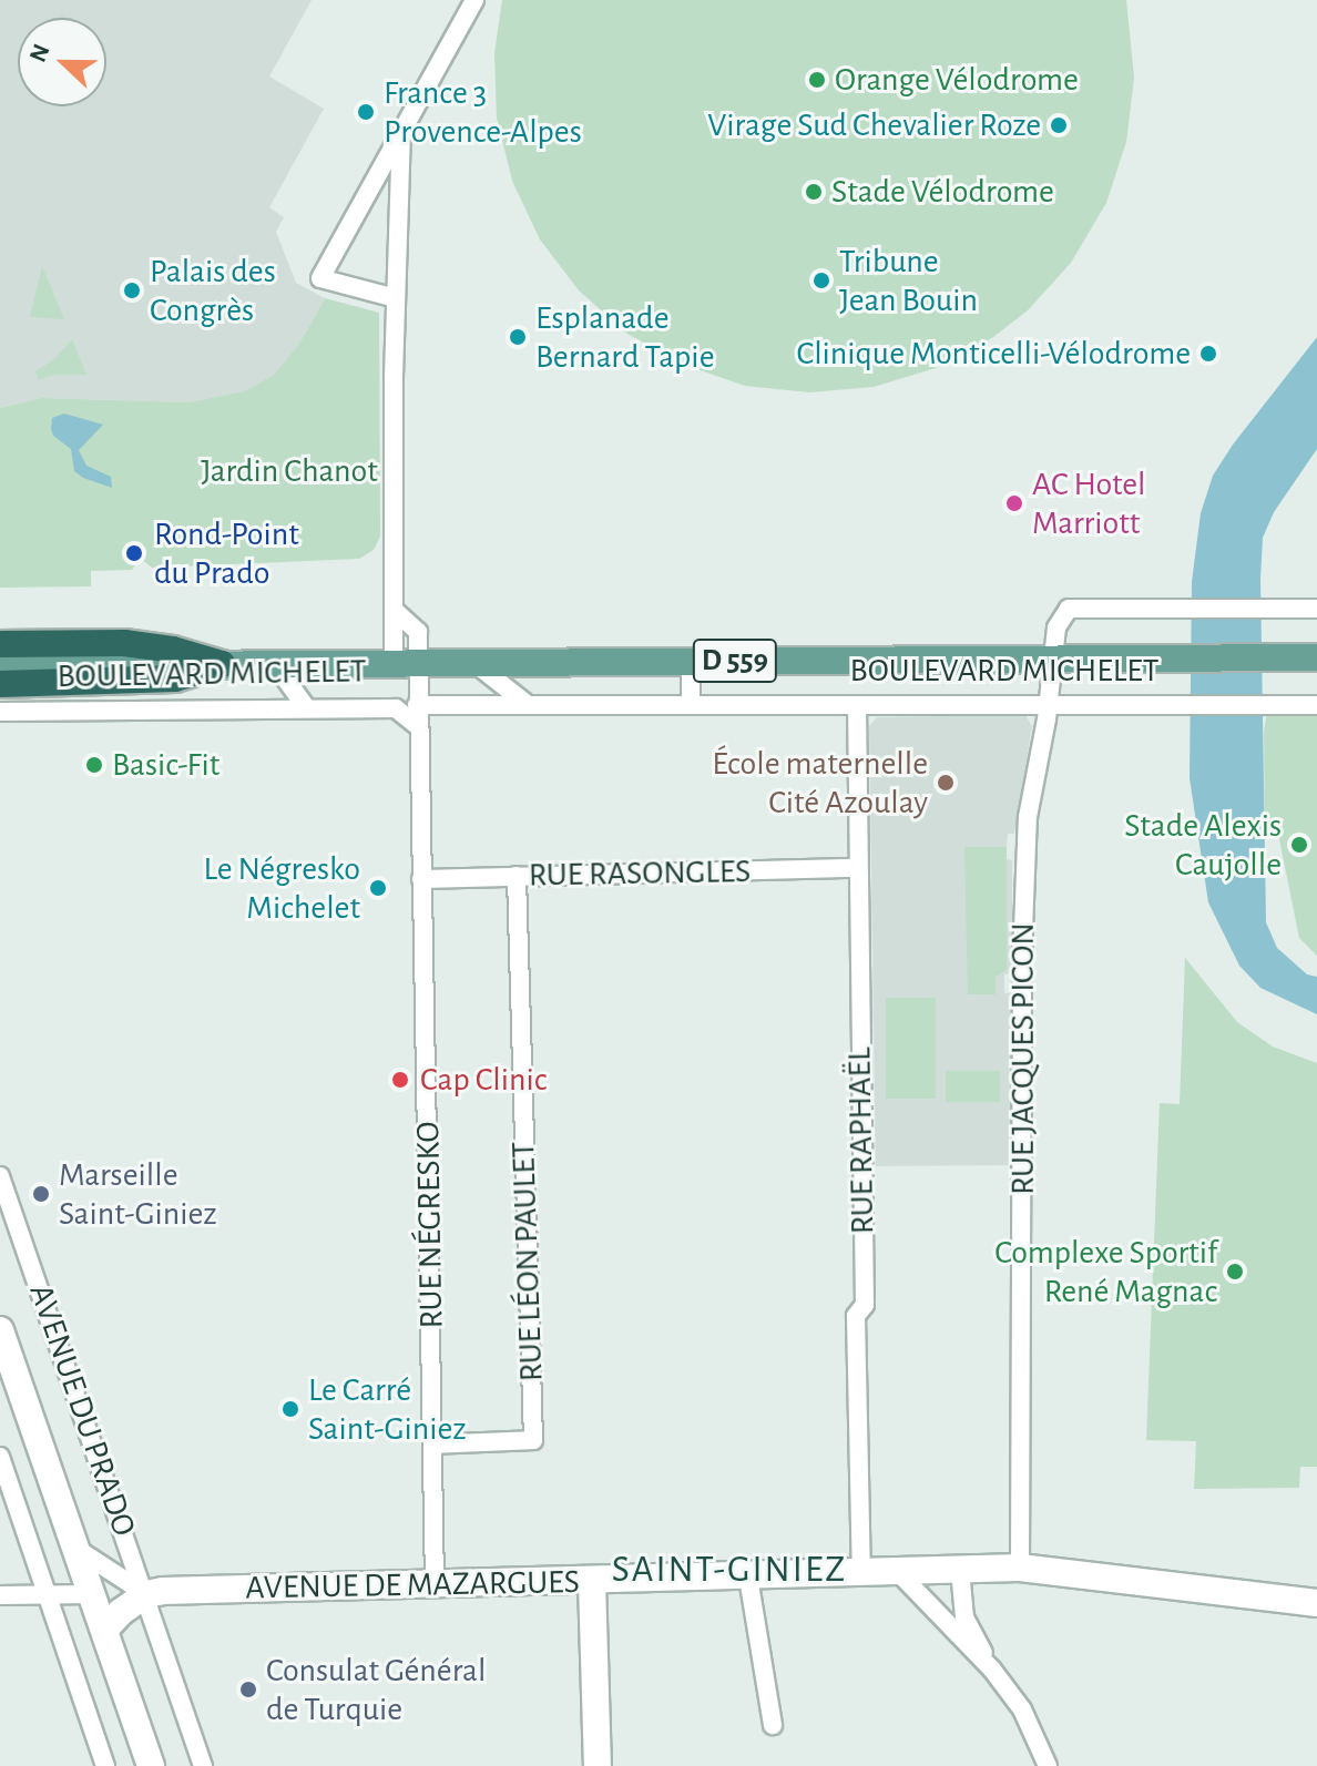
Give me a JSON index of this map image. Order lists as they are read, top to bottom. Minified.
{"streets":{"main road":["D 559","BOULEVARD MICHELET"],"street":["RUE RASONGLES","RUE JACQUES PICON","RUE RAPHAËL","RUE NÉGRESKO","RUE LÉON PAULET","AVENUE DU PRADO","AVENUE DE MAZARGUES"]},"crossings":[["BOULEVARD MICHELET","RUE JACQUES PICON"],["BOULEVARD MICHELET","RUE RAPHAËL"],["BOULEVARD MICHELET","RUE NÉGRESKO"],["RUE RASONGLES","RUE RAPHAËL"],["RUE RASONGLES","RUE NÉGRESKO"],["RUE RASONGLES","RUE LÉON PAULET"],["RUE JACQUES PICON","AVENUE DE MAZARGUES"],["RUE RAPHAËL","AVENUE DE MAZARGUES"],["RUE NÉGRESKO","RUE LÉON PAULET"],["RUE NÉGRESKO","AVENUE DE MAZARGUES"],["AVENUE DU PRADO","AVENUE DE MAZARGUES"]],"districts":["SAINT-GINIEZ"],"parks":["Jardin Chanot"],"places":["Orange Vélodrome","France 3 Provence-Alpes","Virage Sud Chevalier Roze","Stade Vélodrome","Tribune Jean Bouin","Palais des Congrès","Esplanade Bernard Tapie","Clinique Monticelli-Vélodrome","AC Hotel Marriott","Rond-Point du Prado","Basic-Fit","École maternelle Cité Azoulay","Stade Alexis Caujolle","Le Négresko Michelet","Cap Clinic","Marseille Saint-Giniez","Complexe Sportif René Magnac","Le Carré Saint-Giniez","Consulat Général de Turquie"],"north":"left"}
